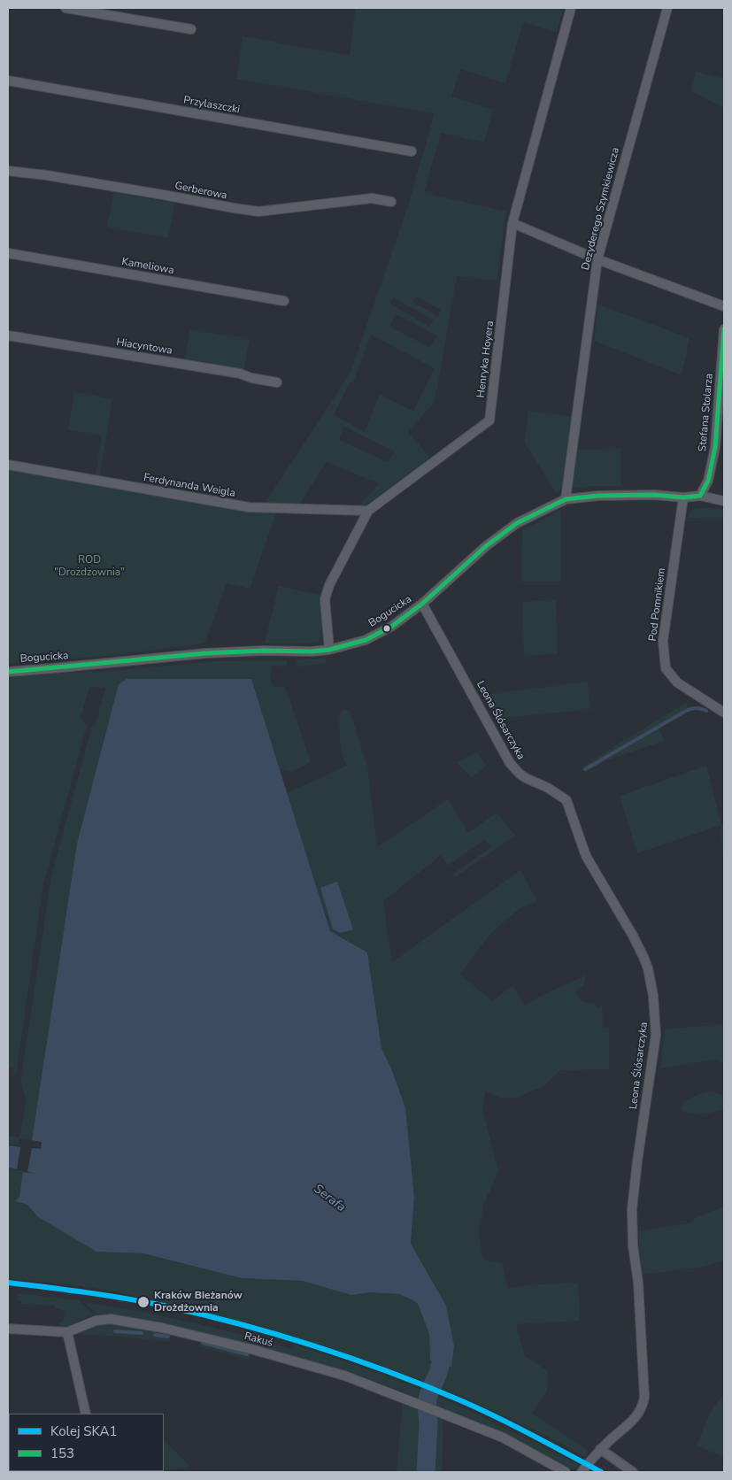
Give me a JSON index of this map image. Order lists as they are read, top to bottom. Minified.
{"streets":{"street":["Przylaszczki","Gerberowa","Dezyderego Szymkiewicza","Kameliowa","Hiacyntowa","Henryka Hoyera","Stefana Stolarza","Ferdynanda Weigla","Pod Pomnikiem","Bogucicka","Leona Ślósarczyka","Rakuś"]},"crossings":[["Dezyderego Szymkiewicza","Bogucicka"],["Henryka Hoyera","Ferdynanda Weigla"],["Henryka Hoyera","Bogucicka"],["Stefana Stolarza","Bogucicka"],["Pod Pomnikiem","Bogucicka"],["Bogucicka","Leona Ślósarczyka"]],"water":["Serafa"],"parks":["ROD \"Drożdżownia\""],"places":["Kraków Bieżanów Drożdżownia"],"lines":["transit line 153","rail line SKA1"],"legend":["Kolej SKA1","153"]}
